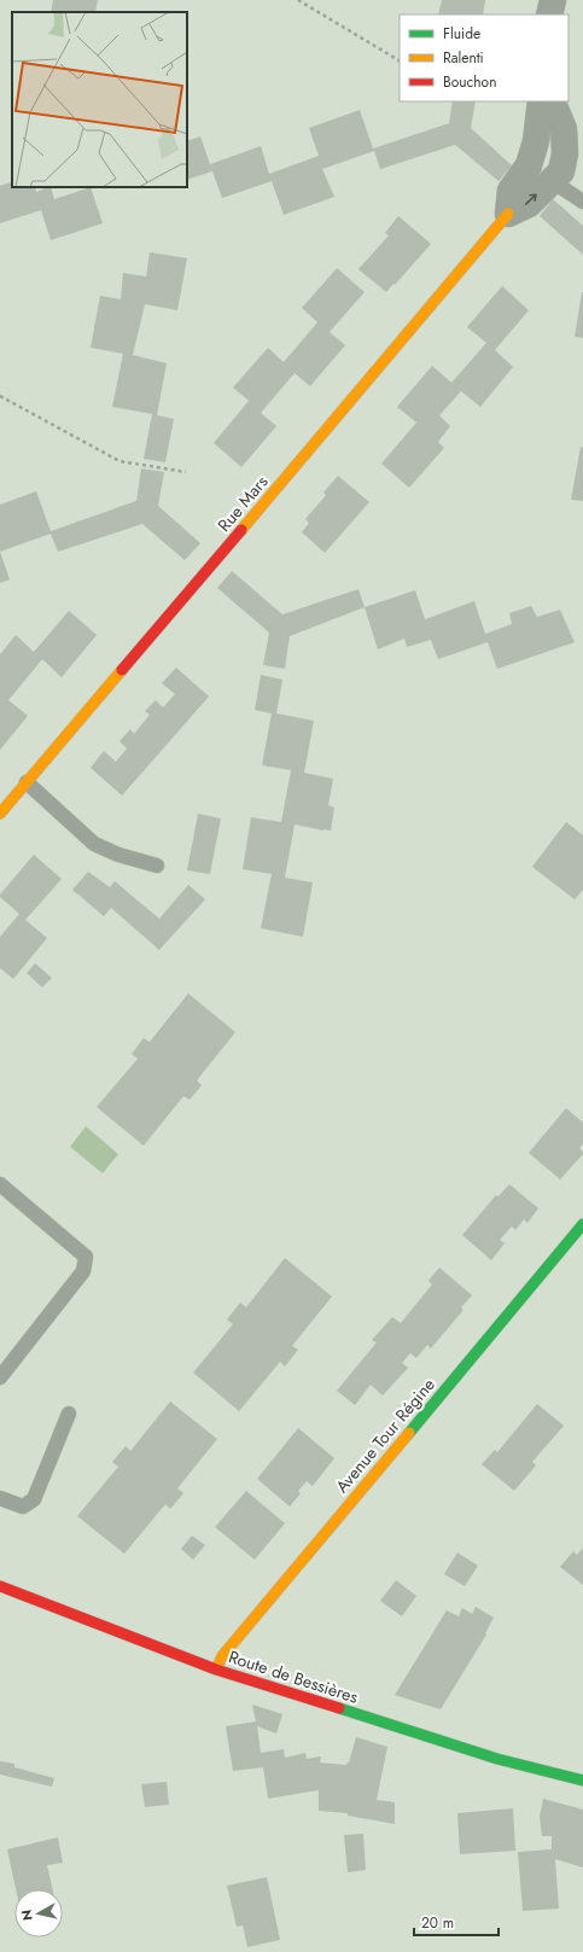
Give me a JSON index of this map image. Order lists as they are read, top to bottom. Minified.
{"streets":{"street":["Rue Mars","Avenue Tour Régine","Route de Bessières"]},"crossings":[["Avenue Tour Régine","Route de Bessières"]],"legend":["Fluide","Ralenti","Bouchon"],"scale_bar":"20 m","north":"left"}
